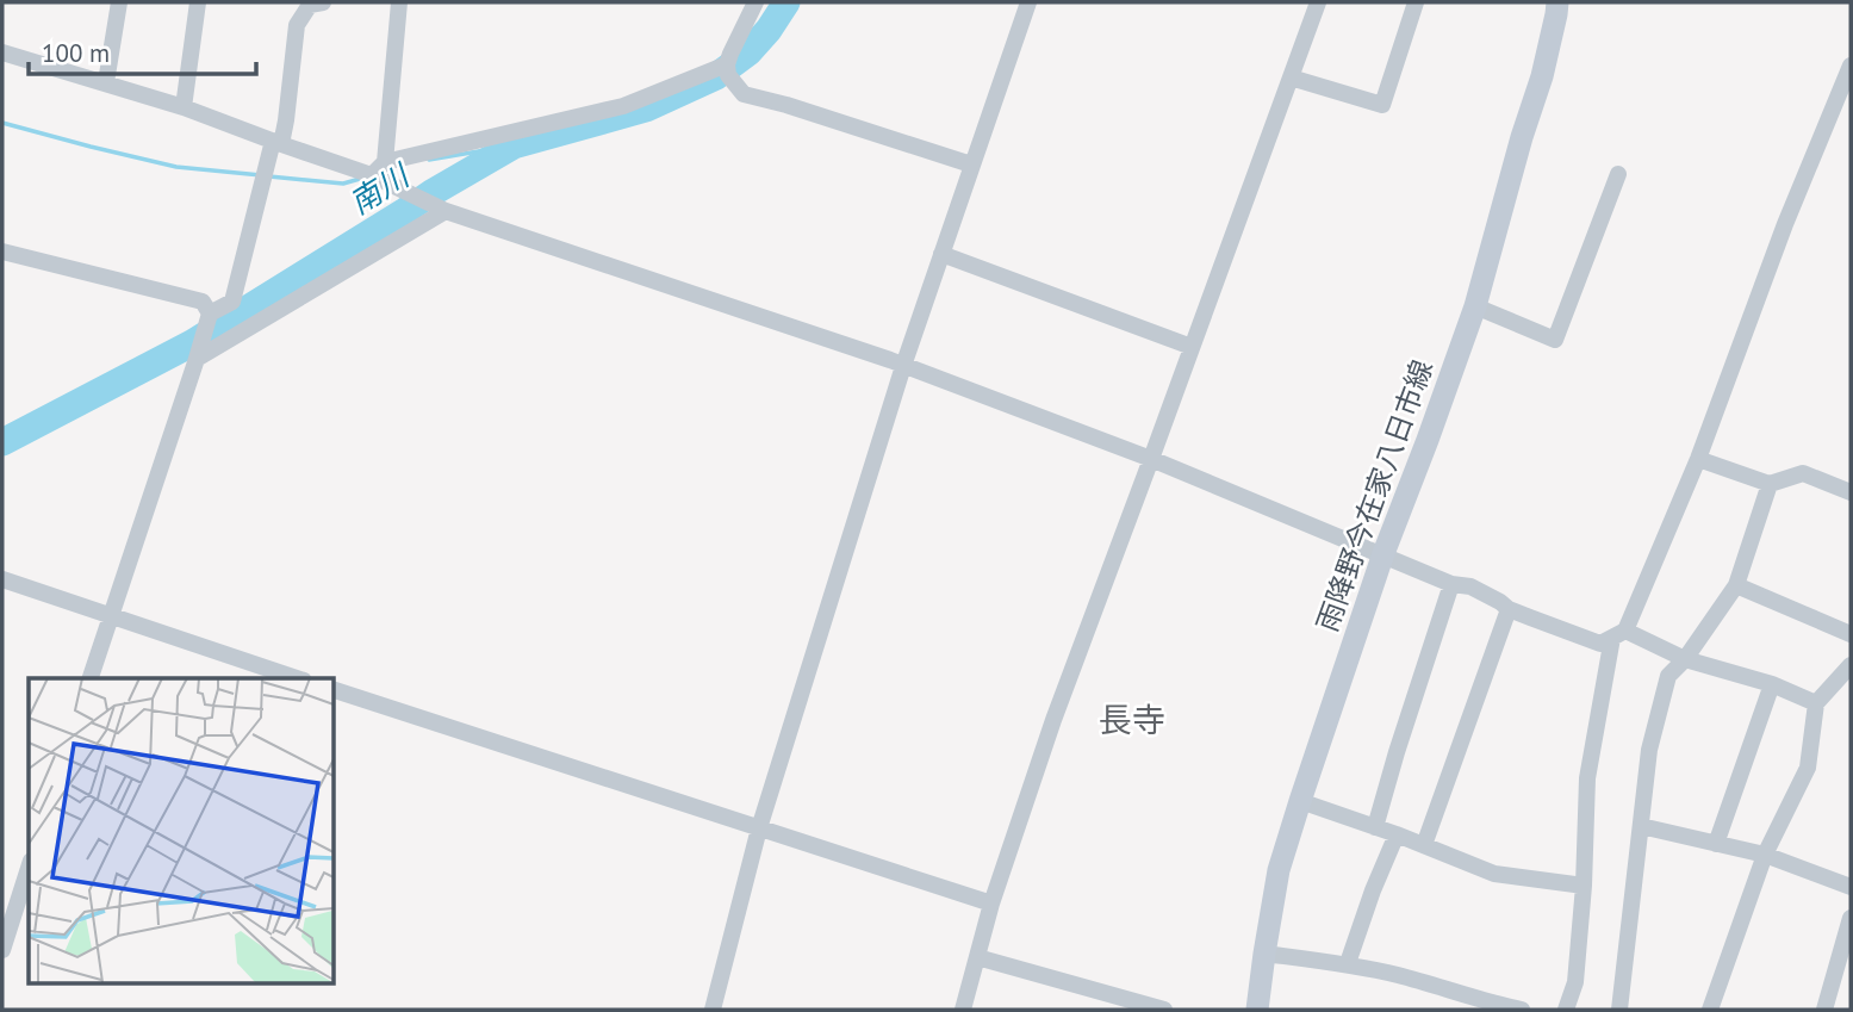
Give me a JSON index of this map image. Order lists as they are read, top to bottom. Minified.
{"streets":{"main road":["雨降野今在家八日市線"]},"districts":["長寺"],"water":["南川"],"scale_bar":"100 m"}
